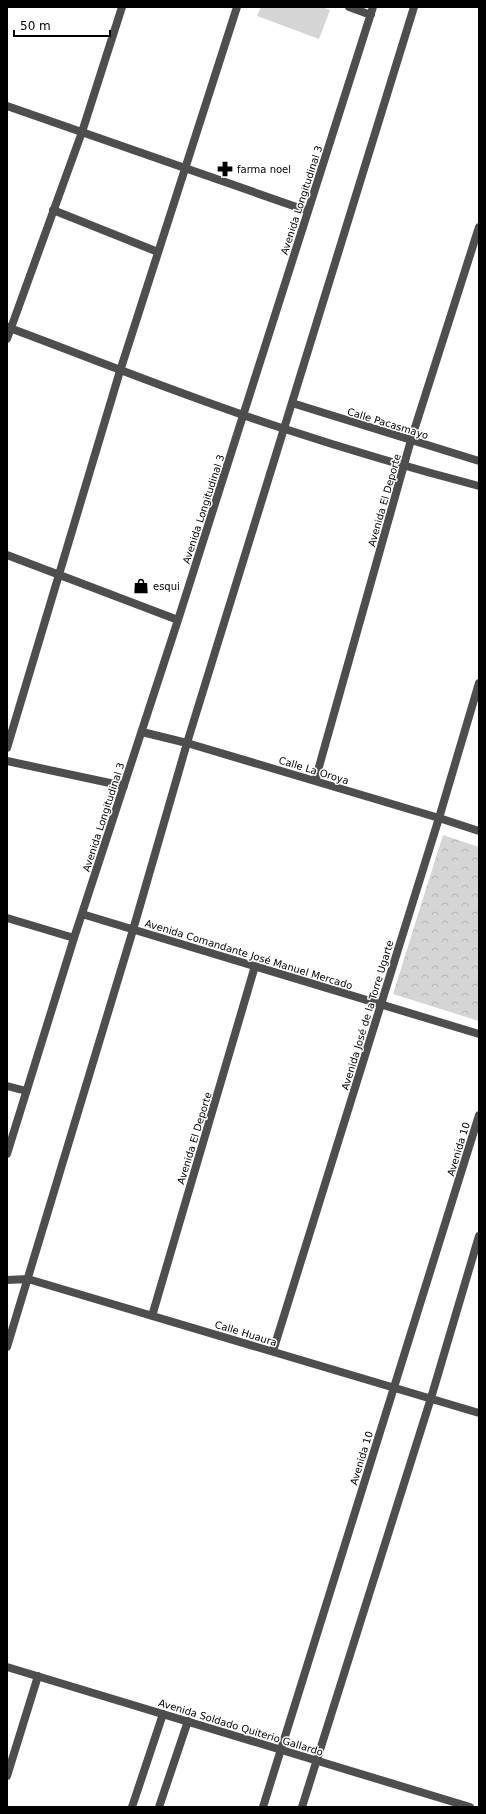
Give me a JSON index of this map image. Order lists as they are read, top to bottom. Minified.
{"streets":{"street":["Avenida Longitudinal 3","Calle Pacasmayo","Avenida El Deporte","Calle La Oroya","Avenida Comandante José Manuel Mercado","Avenida José de la Torre Ugarte","Avenida 10","Calle Huaura","Avenida Soldado Quiterio Gallardo"]},"crossings":[["Avenida Longitudinal 3","Calle La Oroya"],["Avenida Longitudinal 3","Avenida Comandante José Manuel Mercado"],["Calle Pacasmayo","Avenida El Deporte"],["Avenida El Deporte","Calle La Oroya"],["Avenida El Deporte","Avenida Comandante José Manuel Mercado"],["Avenida El Deporte","Calle Huaura"],["Calle La Oroya","Avenida José de la Torre Ugarte"],["Avenida Comandante José Manuel Mercado","Avenida José de la Torre Ugarte"],["Avenida José de la Torre Ugarte","Calle Huaura"],["Avenida 10","Calle Huaura"],["Avenida 10","Avenida Soldado Quiterio Gallardo"]],"places":{"pharmacy":["farma noel"],"shop":["esqui"]},"scale_bar":"50 m"}
